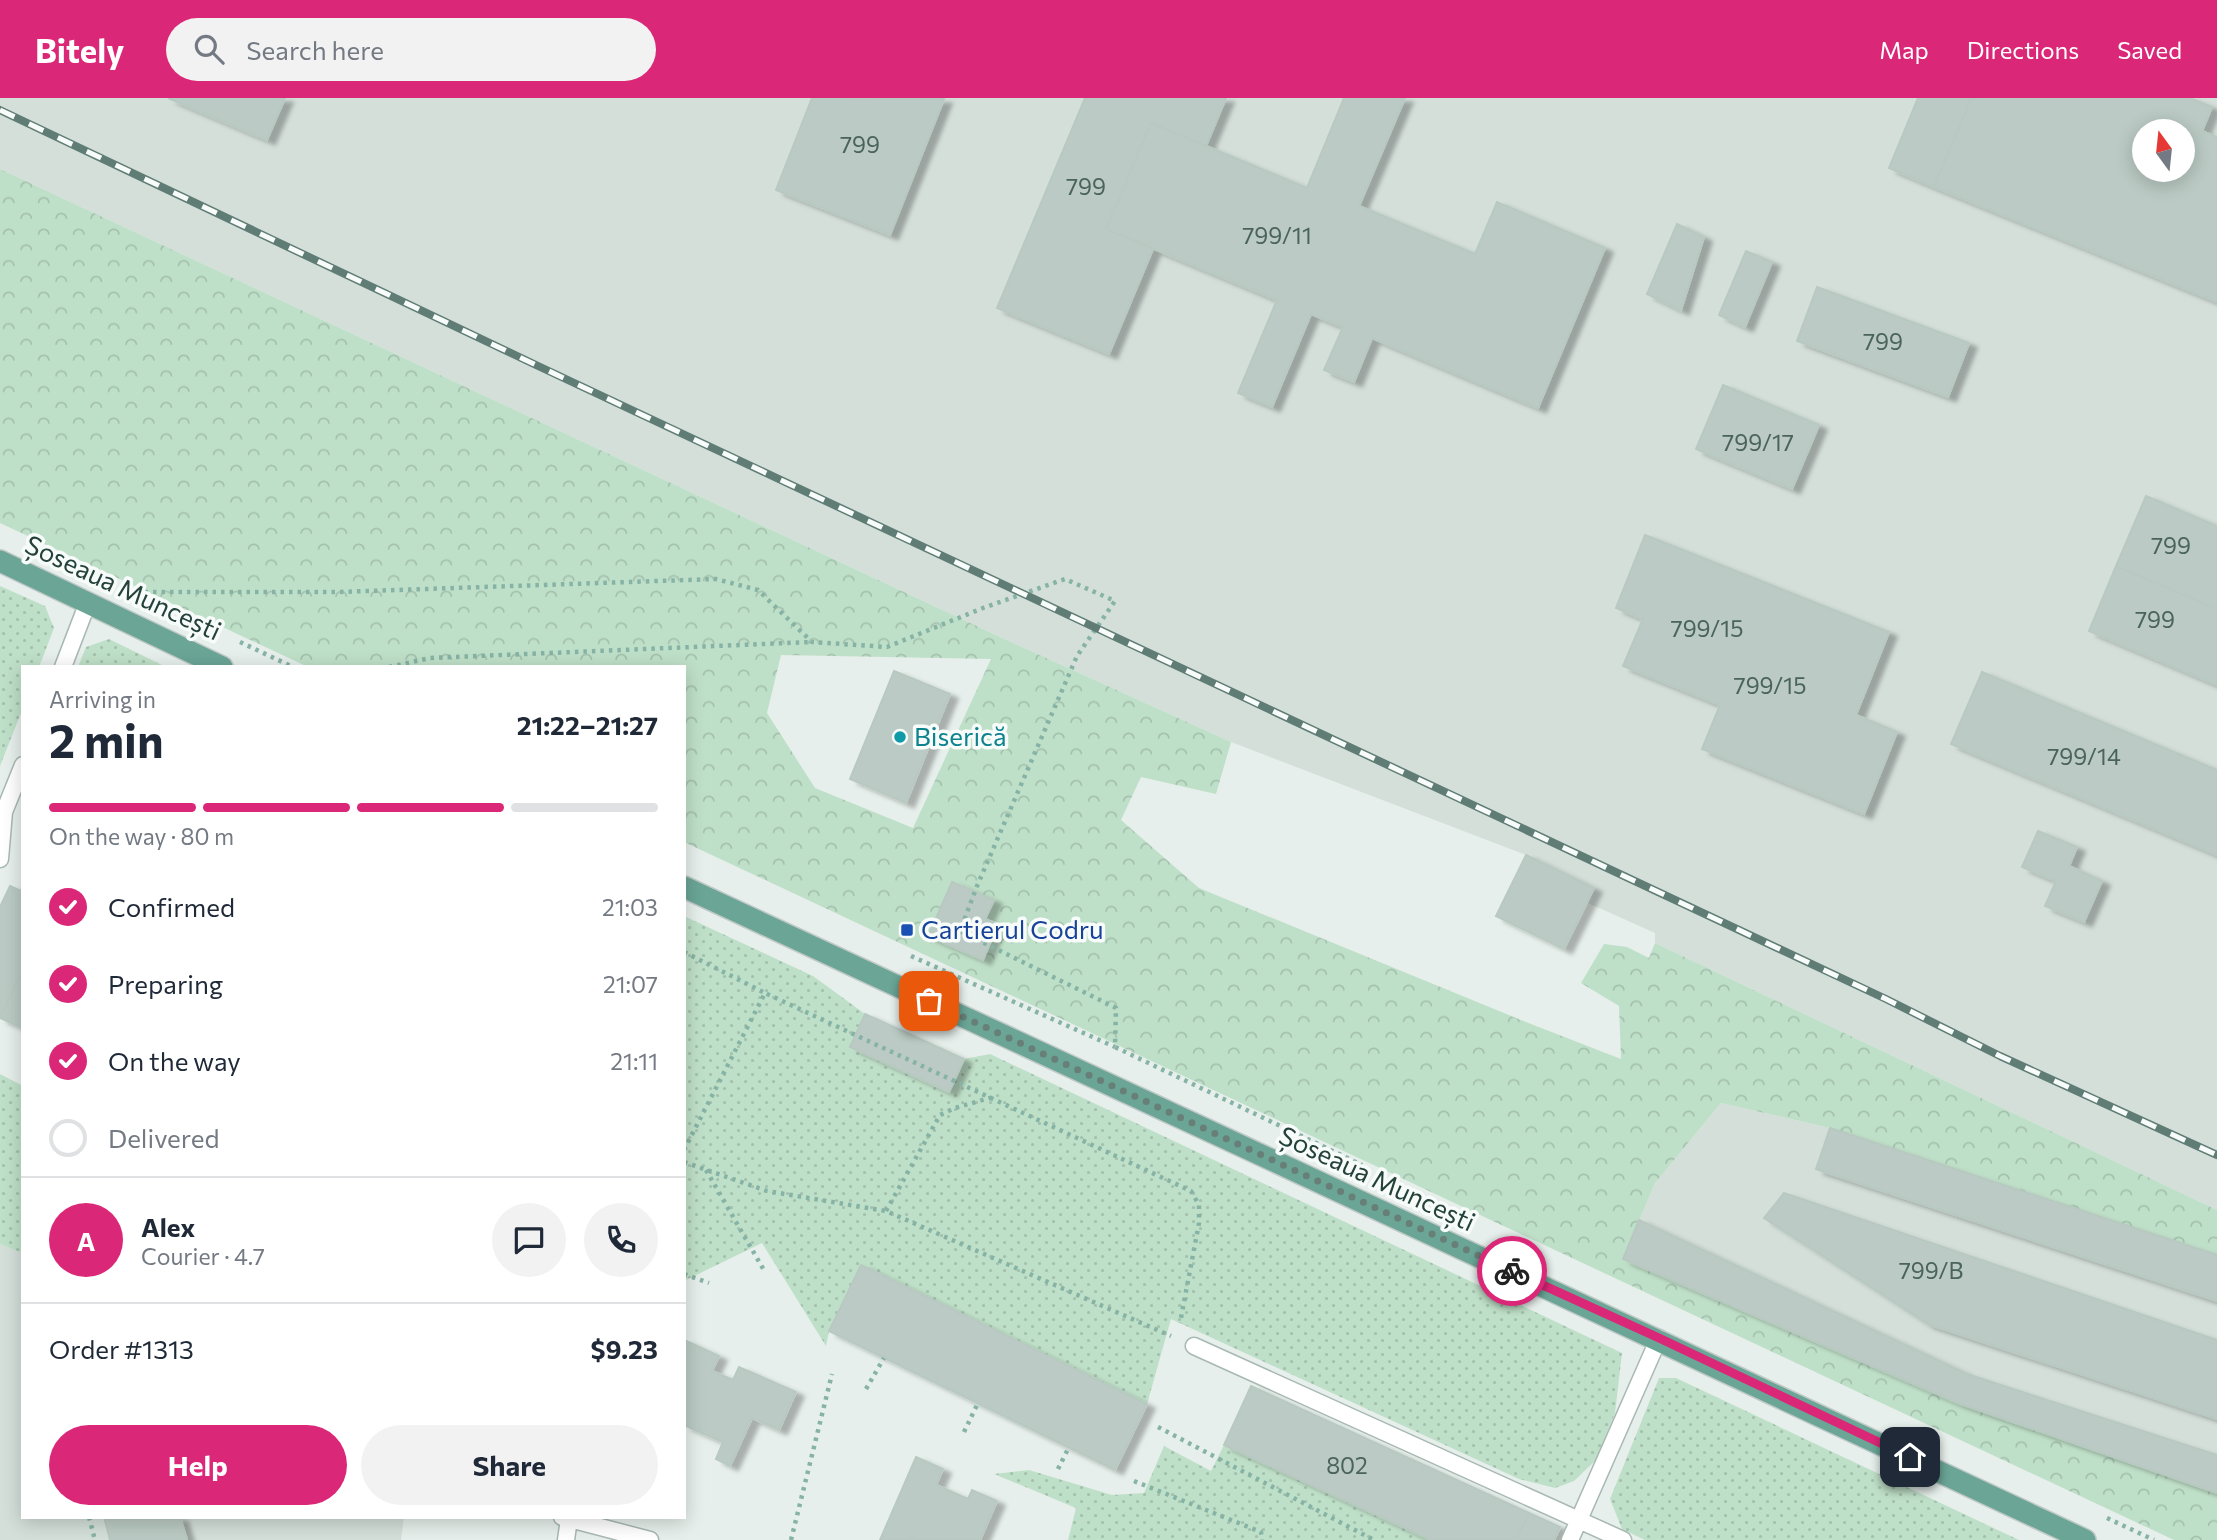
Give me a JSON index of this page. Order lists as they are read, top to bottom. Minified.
{"streets":{"main road":["Șoseaua Muncești"]},"places":{"other":["Biserică"],"transit":["Cartierul Codru"]},"house_numbers":["799","799","799/11","799","799/17","799","799","799/15","799/15","799/14","799/B","802"],"north":"top","page":{"header":"Bitely","search":"Search here","nav":["Map","Directions","Saved"],"heading":["2 min","Arriving in","21:22–21:27"],"panel":["Alex","Courier · 4.7","Order #1313","$9.23"],"bar":"On the way · 80 m","list":[["Confirmed","21:03"],["Preparing","21:07"],["On the way","21:11"],"Delivered"],"round":"A","buttons":["Help","Share"]}}
